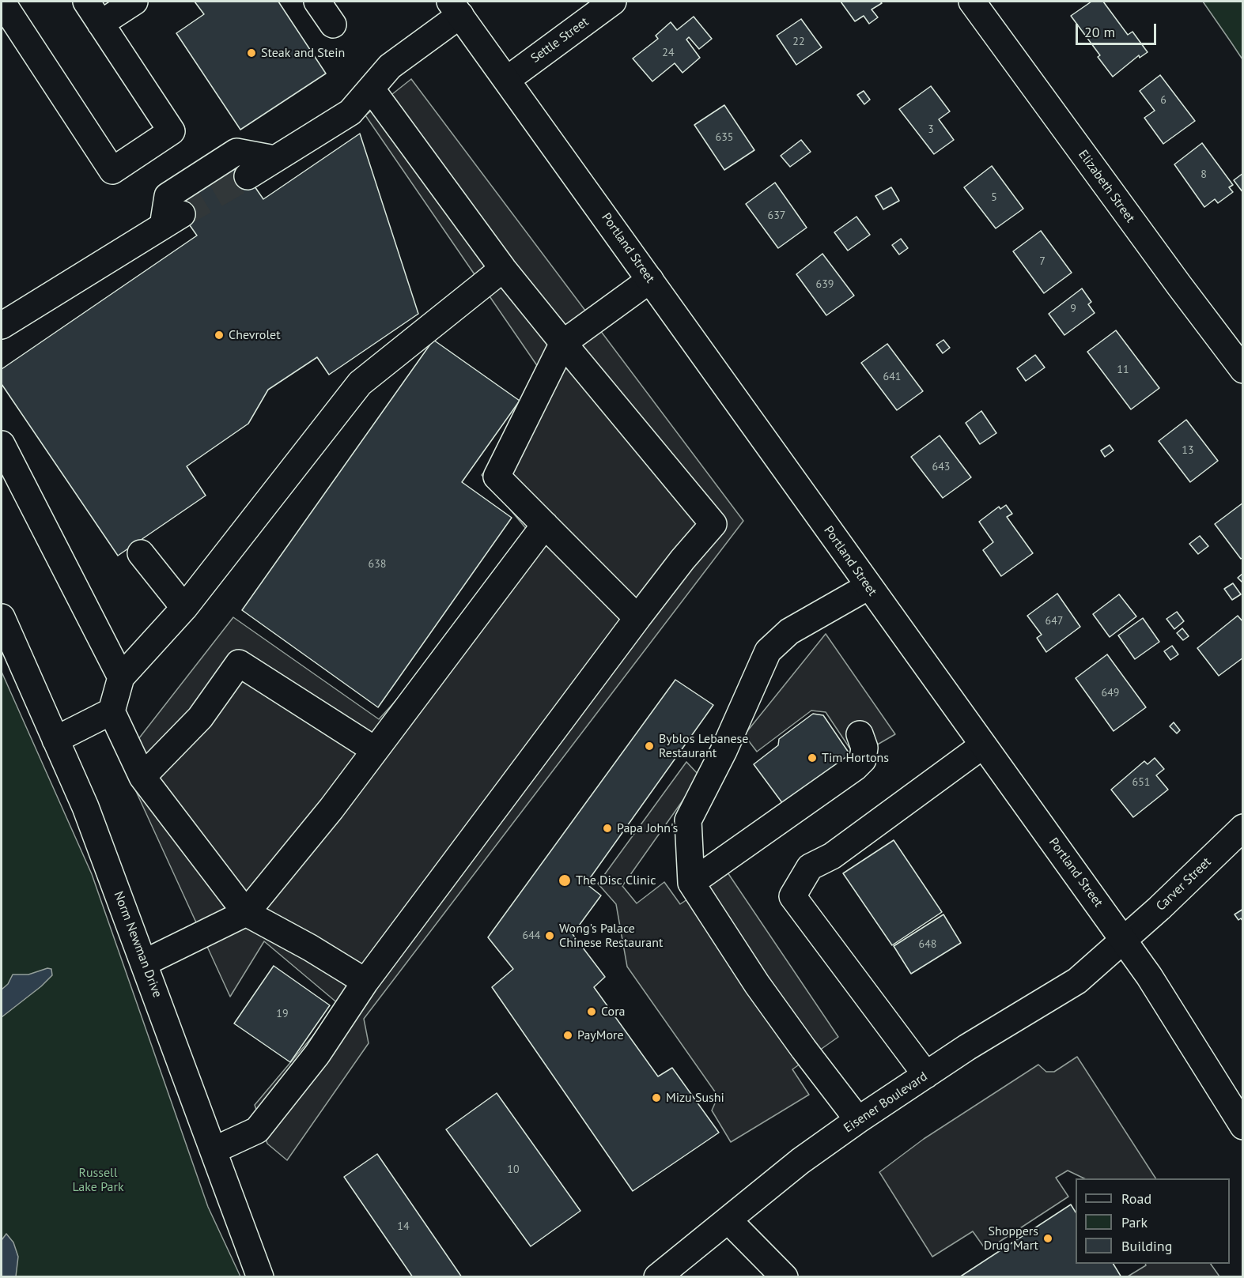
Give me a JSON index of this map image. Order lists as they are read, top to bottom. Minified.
{"streets":{"street":["Settle Street","Elizabeth Street","Portland Street","Carver Street","Norm Newman Drive","Eisener Boulevard"]},"crossings":[["Settle Street","Portland Street"],["Portland Street","Carver Street"],["Portland Street","Eisener Boulevard"],["Carver Street","Eisener Boulevard"]],"parks":["Russell Lake Park"],"places":["Steak and Stein","Chevrolet","Byblos Lebanese Restaurant","Tim Hortons","Papa John's","The Disc Clinic","Wong's Palace Chinese Restaurant","Cora","PayMore","Mizu Sushi","Shoppers Drug Mart"],"house_numbers":["22","24","6","3","635","8","5","637","7","639","9","11","641","13","643","638","647","649","651","644","648","19","10","14"],"legend":["Road","Park","Building"],"scale_bar":"20 m"}
